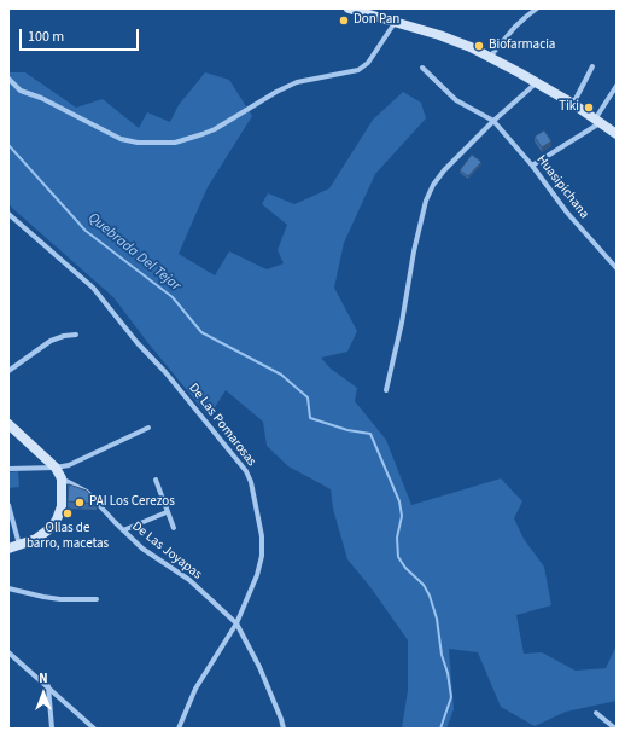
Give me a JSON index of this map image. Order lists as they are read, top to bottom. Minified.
{"streets":{"street":["Huasipichana","De Las Pomarosas","De Las Joyapas"]},"crossings":[["De Las Pomarosas","De Las Joyapas"]],"water":["Quebrada Del Tejar"],"places":["Don Pan","Biofarmacia","Tiki","PAI Los Cerezos","Ollas de barro, macetas"],"scale_bar":"100 m","north":"top"}
